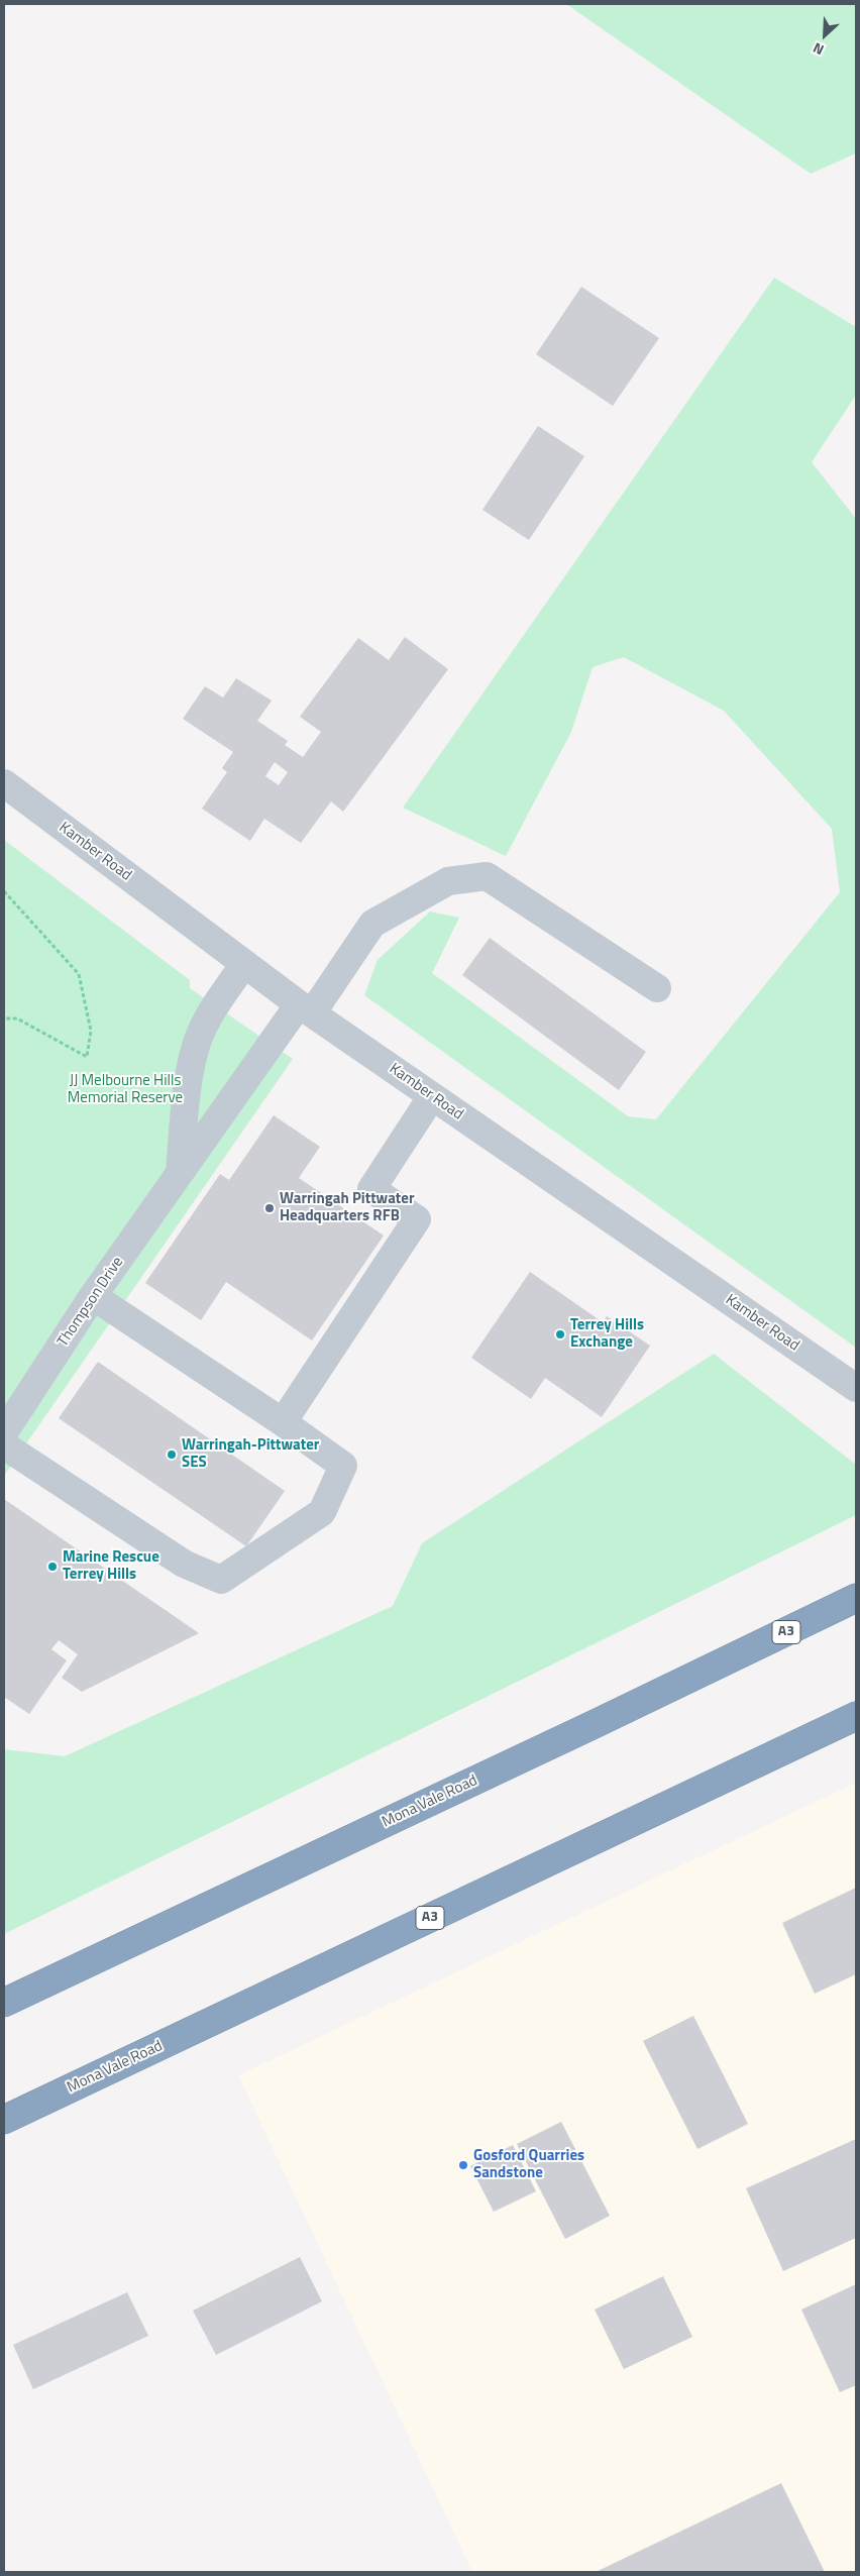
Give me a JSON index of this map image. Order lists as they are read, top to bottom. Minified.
{"streets":{"highway":["A3","Mona Vale Road"],"street":["Kamber Road","Thompson Drive"]},"crossings":[["Kamber Road","Thompson Drive"]],"parks":["JJ Melbourne Hills Memorial Reserve"],"places":["Warringah Pittwater Headquarters RFB","Terrey Hills Exchange","Warringah-Pittwater SES","Marine Rescue Terrey Hills","Gosford Quarries Sandstone"],"north":"bottom left"}
